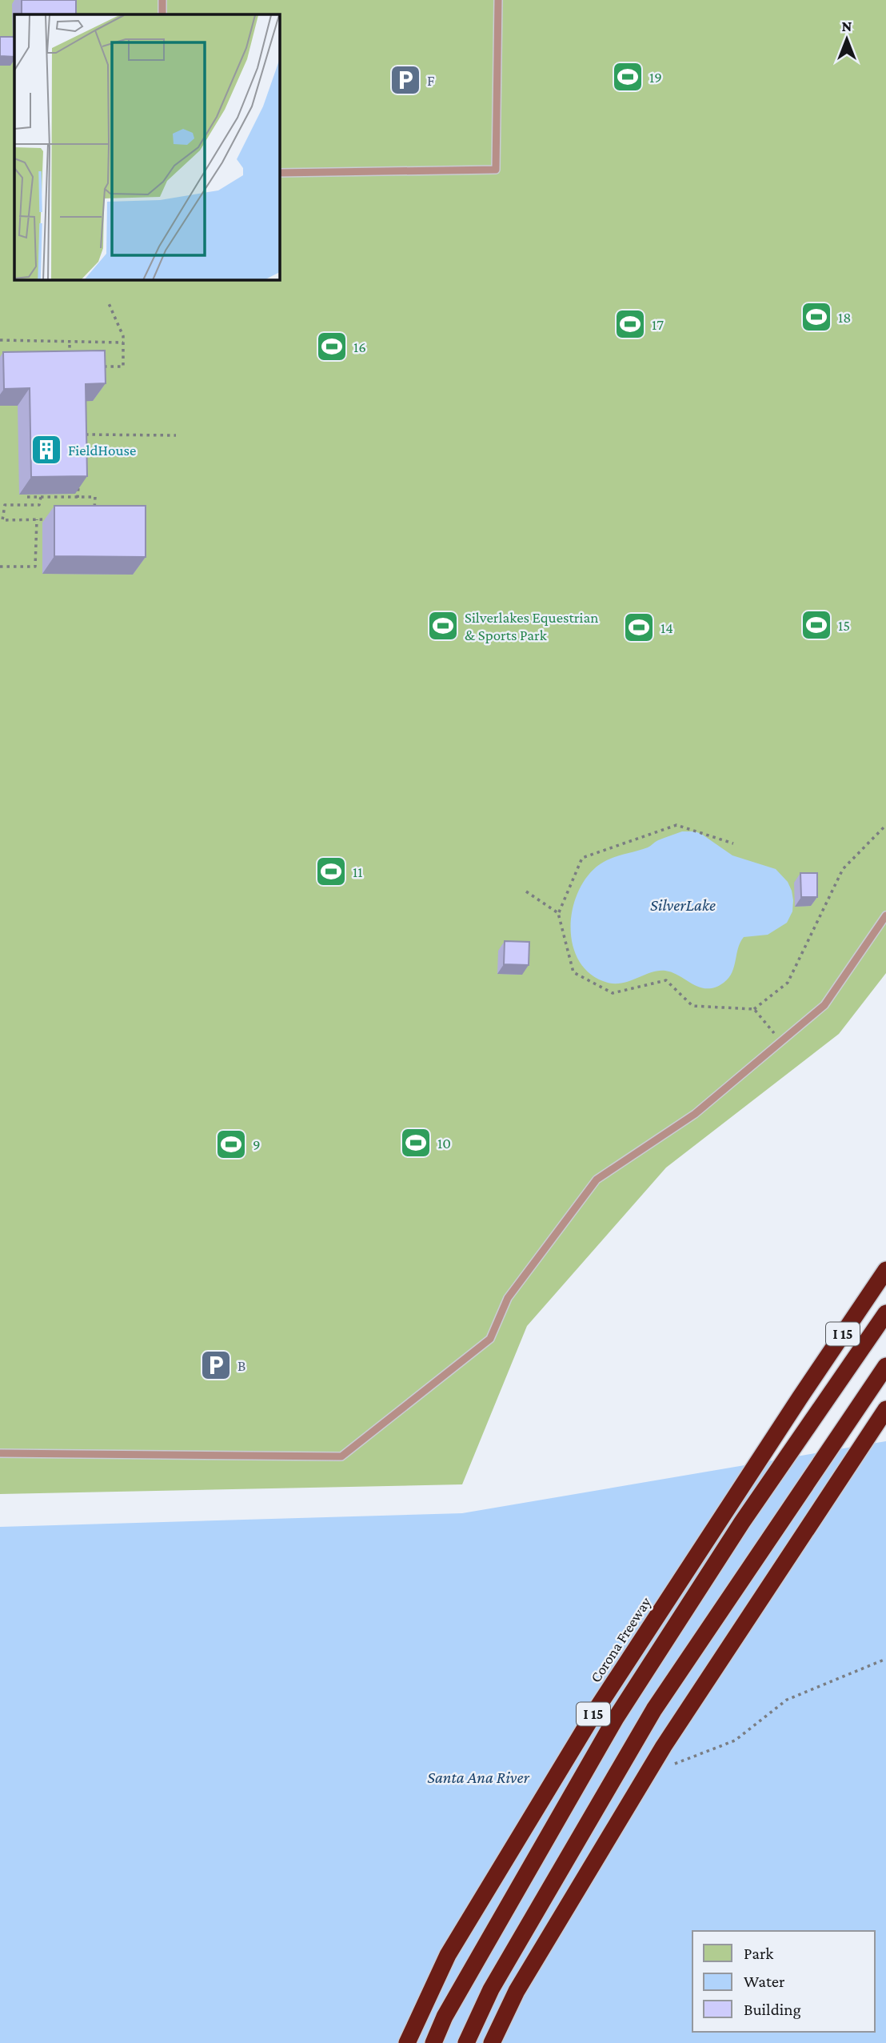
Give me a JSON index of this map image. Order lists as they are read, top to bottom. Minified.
{"streets":{"highway":["I 15","Corona Freeway"]},"water":["SilverLake","Santa Ana River"],"places":{"sports":["19","18","17","16","15","Silverlakes Equestrian & Sports Park","14","11","10","9"],"parking":["F","B"],"building":["FieldHouse"]},"legend":["Park","Water","Building"],"north":"top"}
